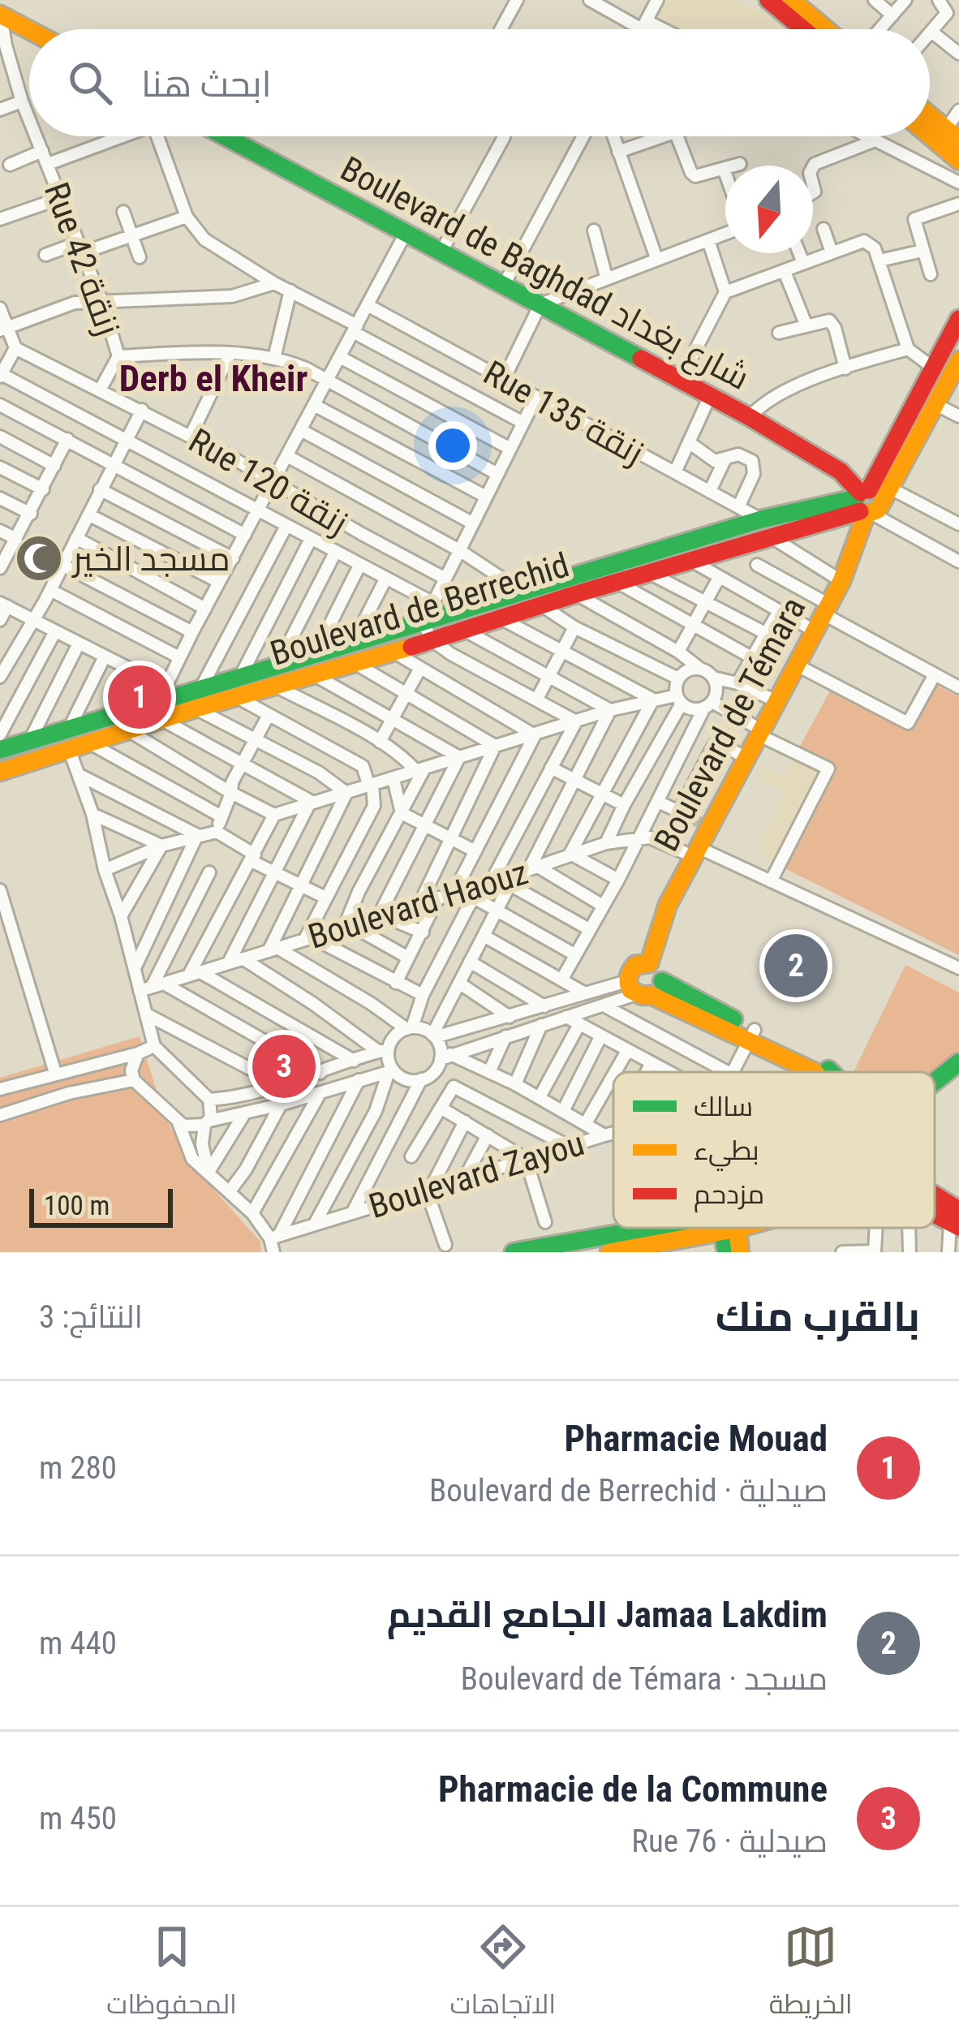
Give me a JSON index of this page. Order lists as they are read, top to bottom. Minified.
{"streets":{"street":["Rue 42 زنقة","Boulevard de Baghdad شارع بغداد","Rue 135 زنقة","Rue 120 زنقة","Boulevard de Berrechid","Boulevard de Témara","Boulevard Haouz","Boulevard Zayou"]},"crossings":[["Rue 42 زنقة","Rue 120 زنقة"],["Boulevard de Baghdad شارع بغداد","Boulevard de Berrechid"],["Boulevard de Baghdad شارع بغداد","Boulevard de Témara"],["Rue 135 زنقة","Boulevard de Berrechid"],["Rue 120 زنقة","Boulevard de Berrechid"],["Boulevard de Berrechid","Boulevard de Témara"],["Boulevard de Témara","Boulevard Haouz"]],"districts":["Derb el Kheir"],"places":{"mosque":["مسجد الخير"]},"legend":["سالك","بطيء","مزدحم"],"scale_bar":"100 m","north":"bottom","page":{"search":"ابحث هنا","pins":["1","2","3"],"scale":"100 m","heading":["بالقرب منك","النتائج: 3"],"list":[{"mark":"1","name":"Pharmacie Mouad","note":"صيدلية · Boulevard de Berrechid","value":"280 m"},{"mark":"2","name":"Jamaa Lakdim الجامع القديم","note":"مسجد · Boulevard de Témara","value":"440 m"},{"mark":"3","name":"Pharmacie de la Commune","note":"صيدلية · Rue 76","value":"450 m"}],"nav":["الخريطة","الاتجاهات","المحفوظات"]}}
